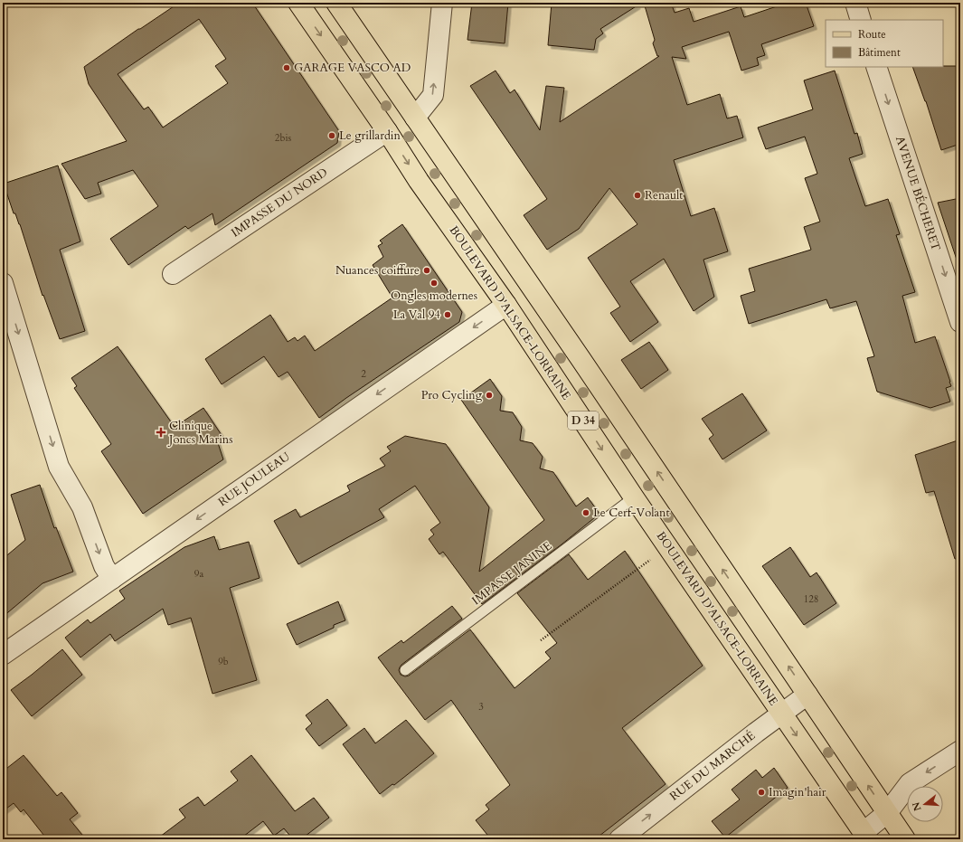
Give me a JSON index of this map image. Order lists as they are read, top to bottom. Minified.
{"streets":{"main road":["BOULEVARD D'ALSACE-LORRAINE","D 34"],"street":["AVENUE BÉCHERET","IMPASSE DU NORD","RUE JOULEAU","RUE DU MARCHÉ"],"lane":["IMPASSE JANINE"]},"crossings":[["IMPASSE DU NORD","BOULEVARD D'ALSACE-LORRAINE"],["BOULEVARD D'ALSACE-LORRAINE","RUE JOULEAU"],["BOULEVARD D'ALSACE-LORRAINE","IMPASSE JANINE"],["BOULEVARD D'ALSACE-LORRAINE","RUE DU MARCHÉ"],["D 34","RUE DU MARCHÉ"]],"one_way":["AVENUE BÉCHERET","RUE JOULEAU","RUE DU MARCHÉ"],"places":{"other":["GARAGE VASCO AD","Le grillardin","Renault","Nuances coiffure","Ongles modernes","La Val 94","Pro Cycling","Le Cerf-Volant","Imagin'hair"],"health":["Clinique Joncs Marins"]},"house_numbers":["2bis","2","9a","128","9b","3"],"legend":["Route","Bâtiment"],"north":"left"}
